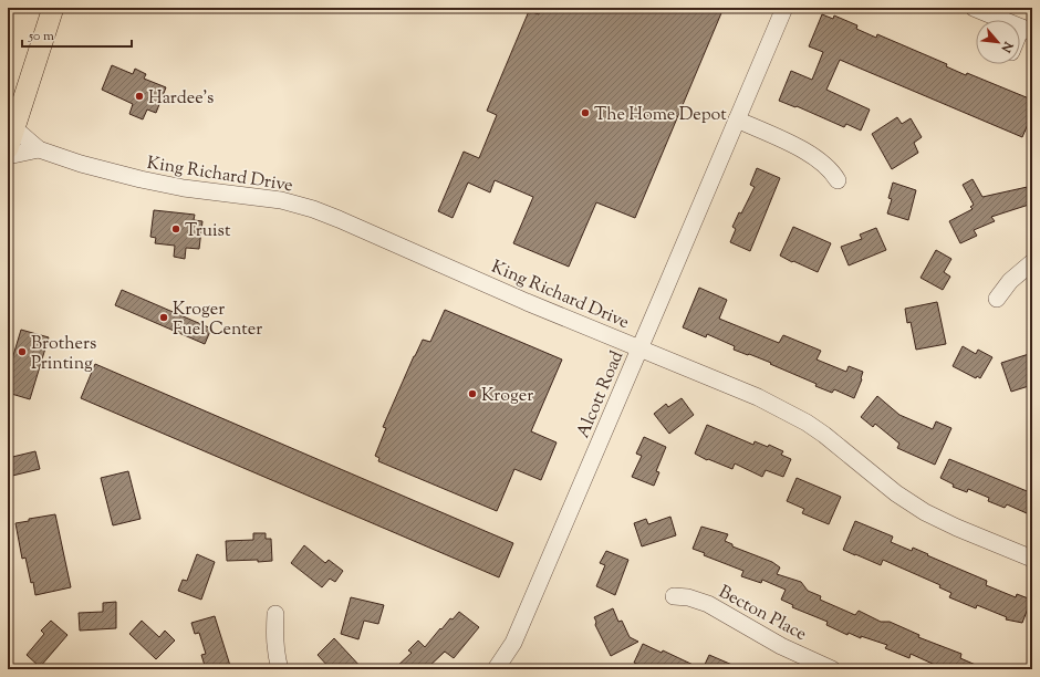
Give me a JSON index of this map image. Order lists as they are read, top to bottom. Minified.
{"streets":{"street":["King Richard Drive","Alcott Road","Becton Place"]},"crossings":[["King Richard Drive","Alcott Road"]],"places":["Hardee's","The Home Depot","Truist","Kroger Fuel Center","Brothers Printing","Kroger"],"scale_bar":"50 m","north":"bottom right"}
